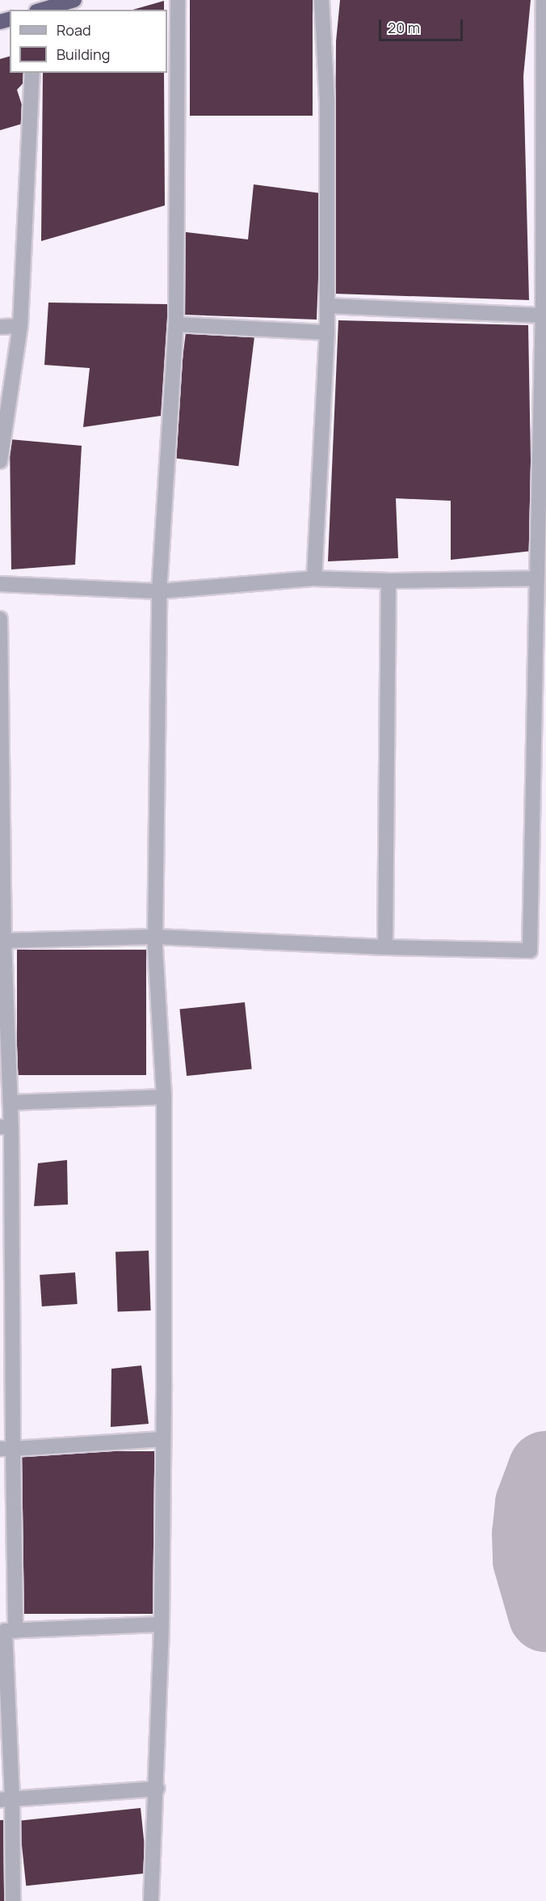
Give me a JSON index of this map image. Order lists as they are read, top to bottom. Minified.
{"legend":["Road","Building"],"scale_bar":"20 m"}
